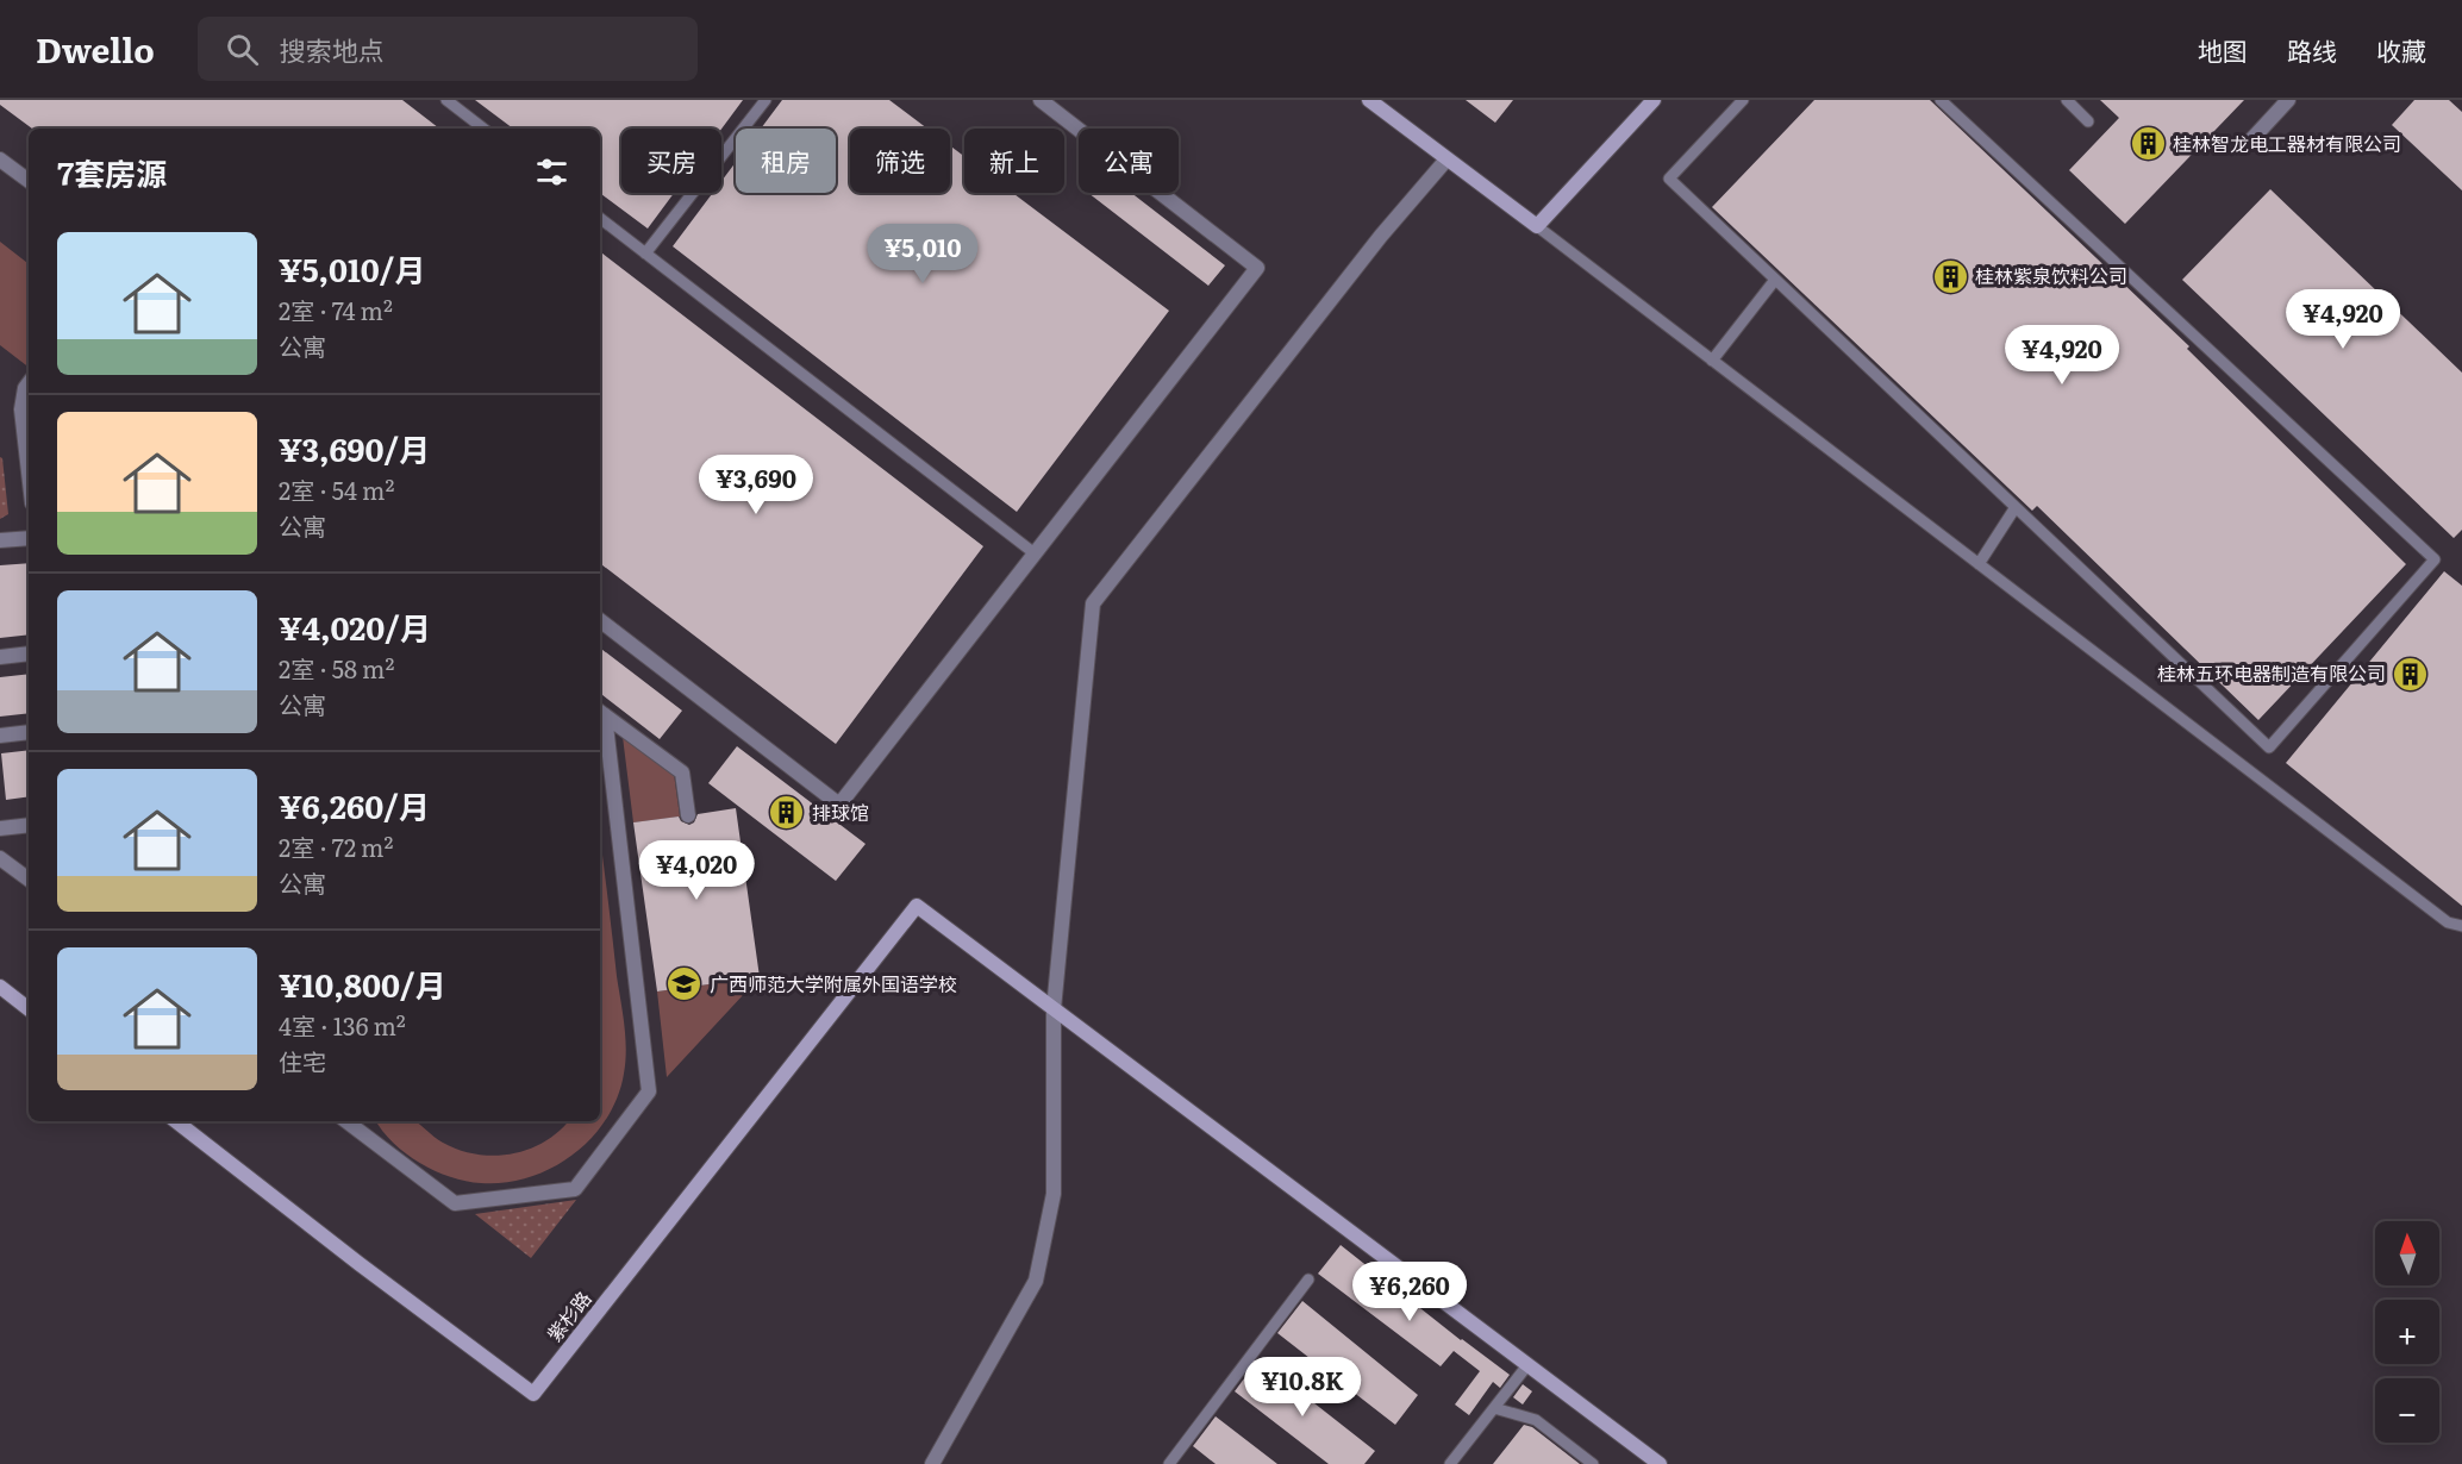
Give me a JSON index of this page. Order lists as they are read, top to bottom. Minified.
{"streets":{"main road":["紫杉路"]},"places":{"building":["桂林智龙电工器材有限公司","桂林紫泉饮料公司","桂林五环电器制造有限公司","排球馆"],"school or university":["广西师范大学附属外国语学校"]},"north":"top","page":{"header":"Dwello","search":"搜索地点","nav":["地图","路线","收藏"],"chip":["买房","租房","筛选","新上","公寓"],"heading":"7套房源","list":[{"name":"¥5,010/月","note":"2室 · 74 m² · 公寓"},{"name":"¥3,690/月","note":"2室 · 54 m² · 公寓"},{"name":"¥4,020/月","note":"2室 · 58 m² · 公寓"},{"name":"¥6,260/月","note":"2室 · 72 m² · 公寓"},{"name":"¥10,800/月","note":"4室 · 136 m² · 住宅"}],"price":["¥5,010","¥4,920","¥4,920","¥3,690","¥4,020","¥6,260","¥10.8K"],"map_buttons":["+","−"]}}
